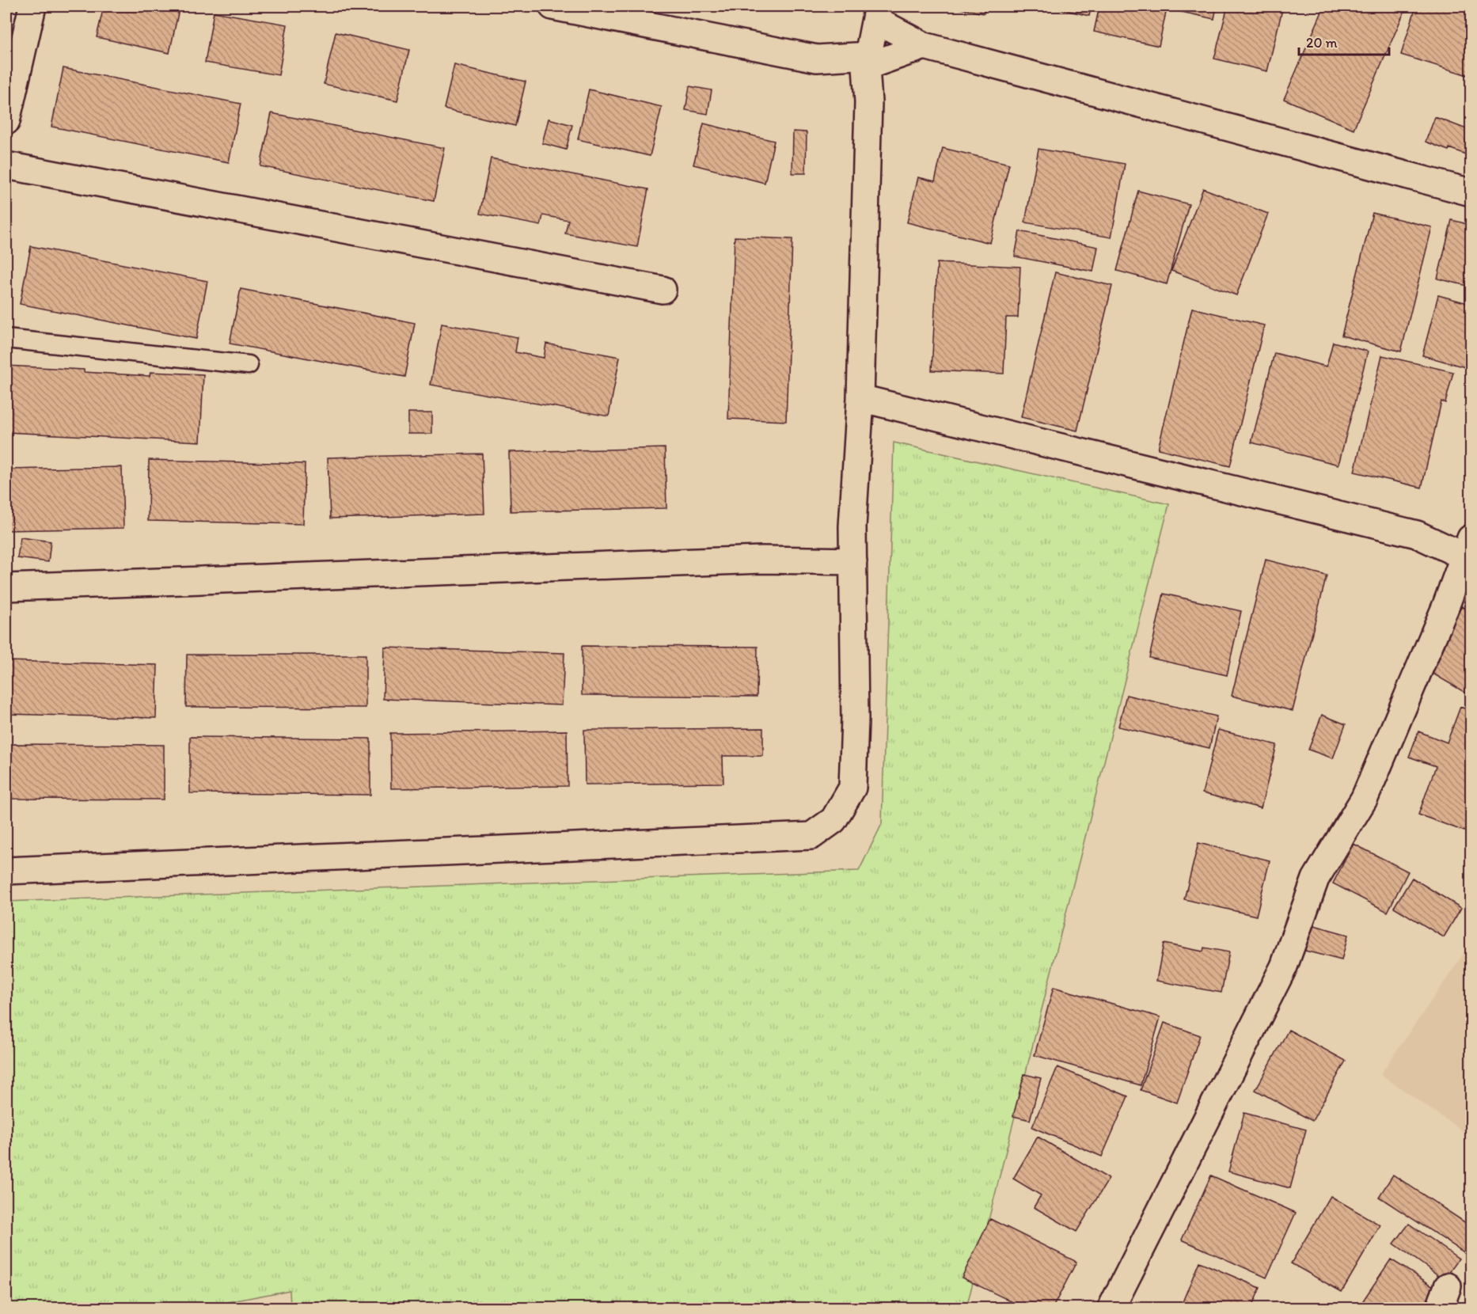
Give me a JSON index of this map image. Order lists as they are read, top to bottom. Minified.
{"scale_bar":"20 m"}
